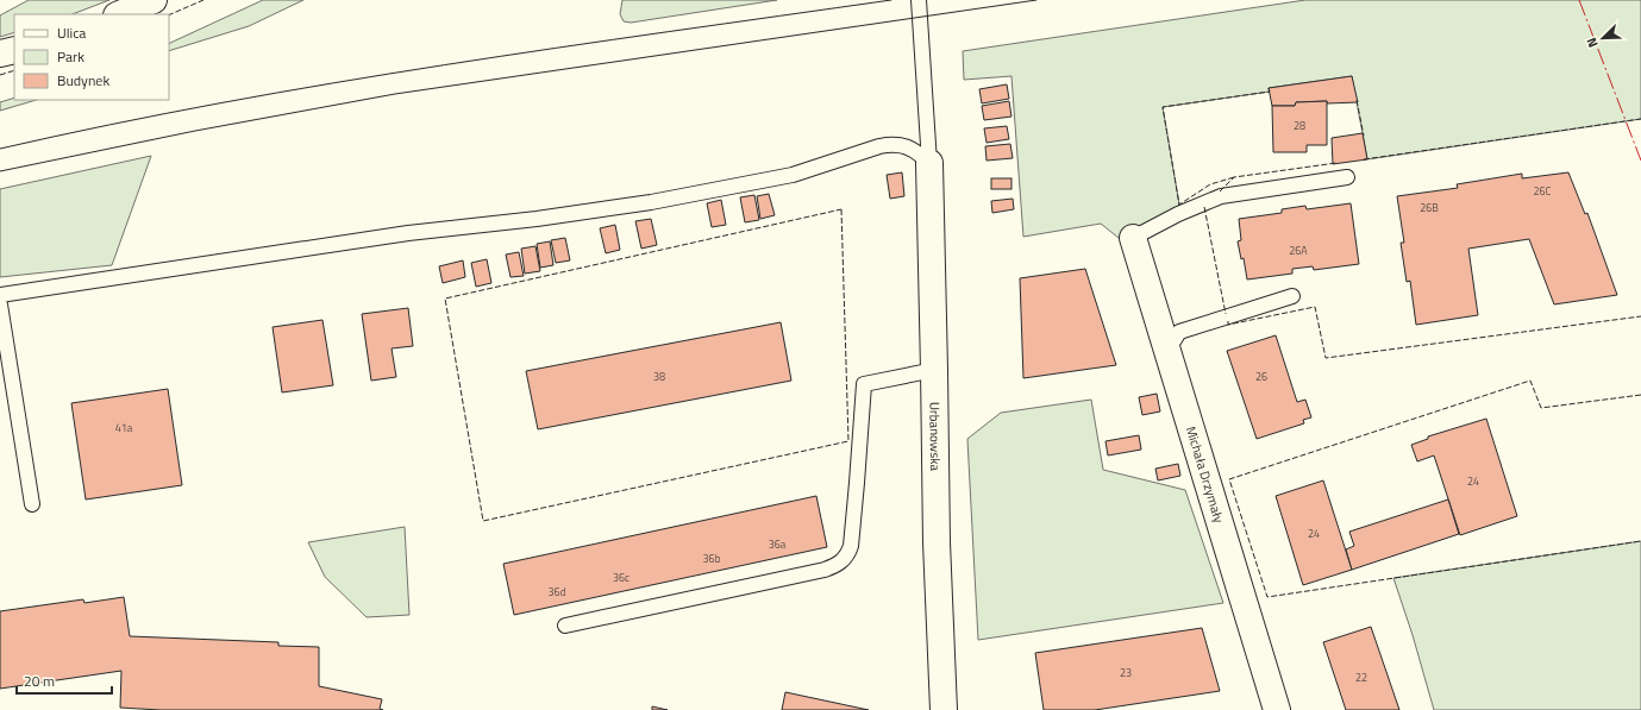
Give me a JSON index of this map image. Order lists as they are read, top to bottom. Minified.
{"streets":{"street":["Urbanowska","Michała Drzymały"]},"house_numbers":["28","26C","26B","26A","38","26","41a","24","24","36a","36b","36c","36d","23","22"],"legend":["Ulica","Park","Budynek"],"scale_bar":"20 m","north":"bottom left"}
